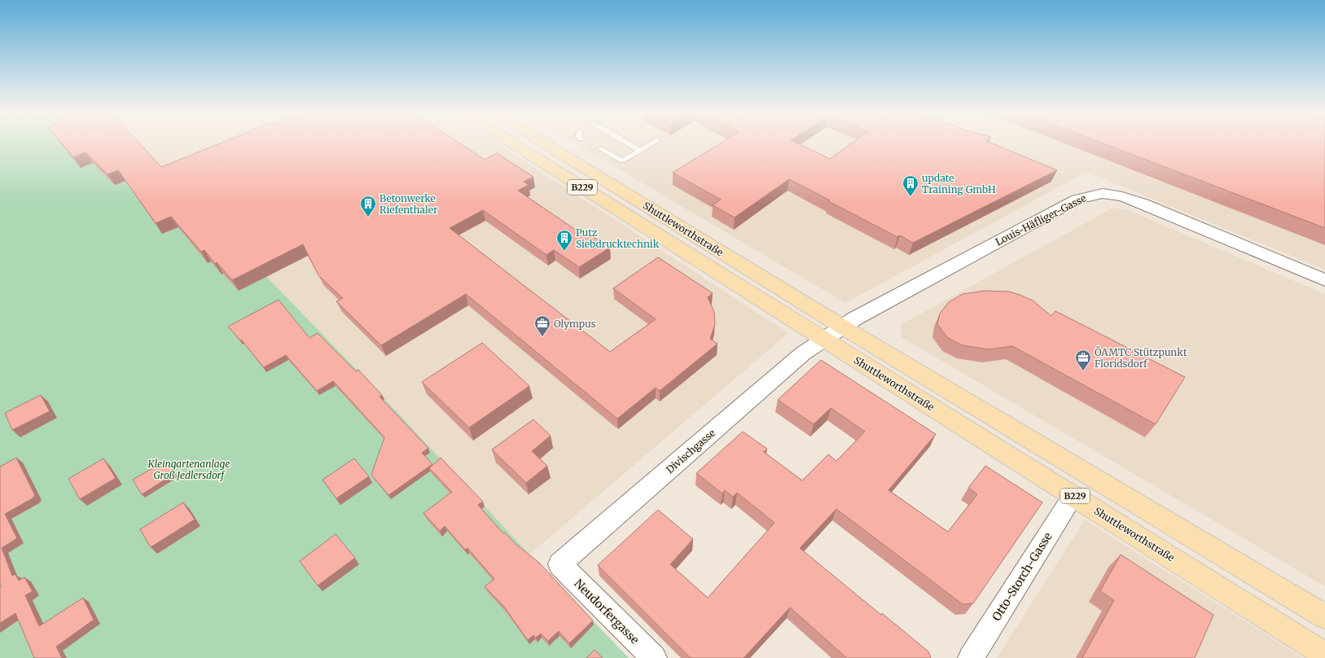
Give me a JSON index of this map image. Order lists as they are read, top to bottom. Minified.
{"streets":{"main road":["B229","Shuttleworthstraße"],"street":["Louis-Häfliger-Gasse","Divischgasse","Otto-Storch-Gasse","Neudorfergasse"]},"crossings":[["Louis-Häfliger-Gasse","Shuttleworthstraße"],["Louis-Häfliger-Gasse","Divischgasse"],["Shuttleworthstraße","Divischgasse"],["Shuttleworthstraße","Otto-Storch-Gasse"],["Divischgasse","Neudorfergasse"]],"parks":["Kleingartenanlage Groß Jedlersdorf"],"places":{"building":["update Training GmbH","Betonwerke Riefenthaler","Putz Siebdrucktechnik"],"office":["Olympus","ÖAMTC Stützpunkt Floridsdorf"]}}
